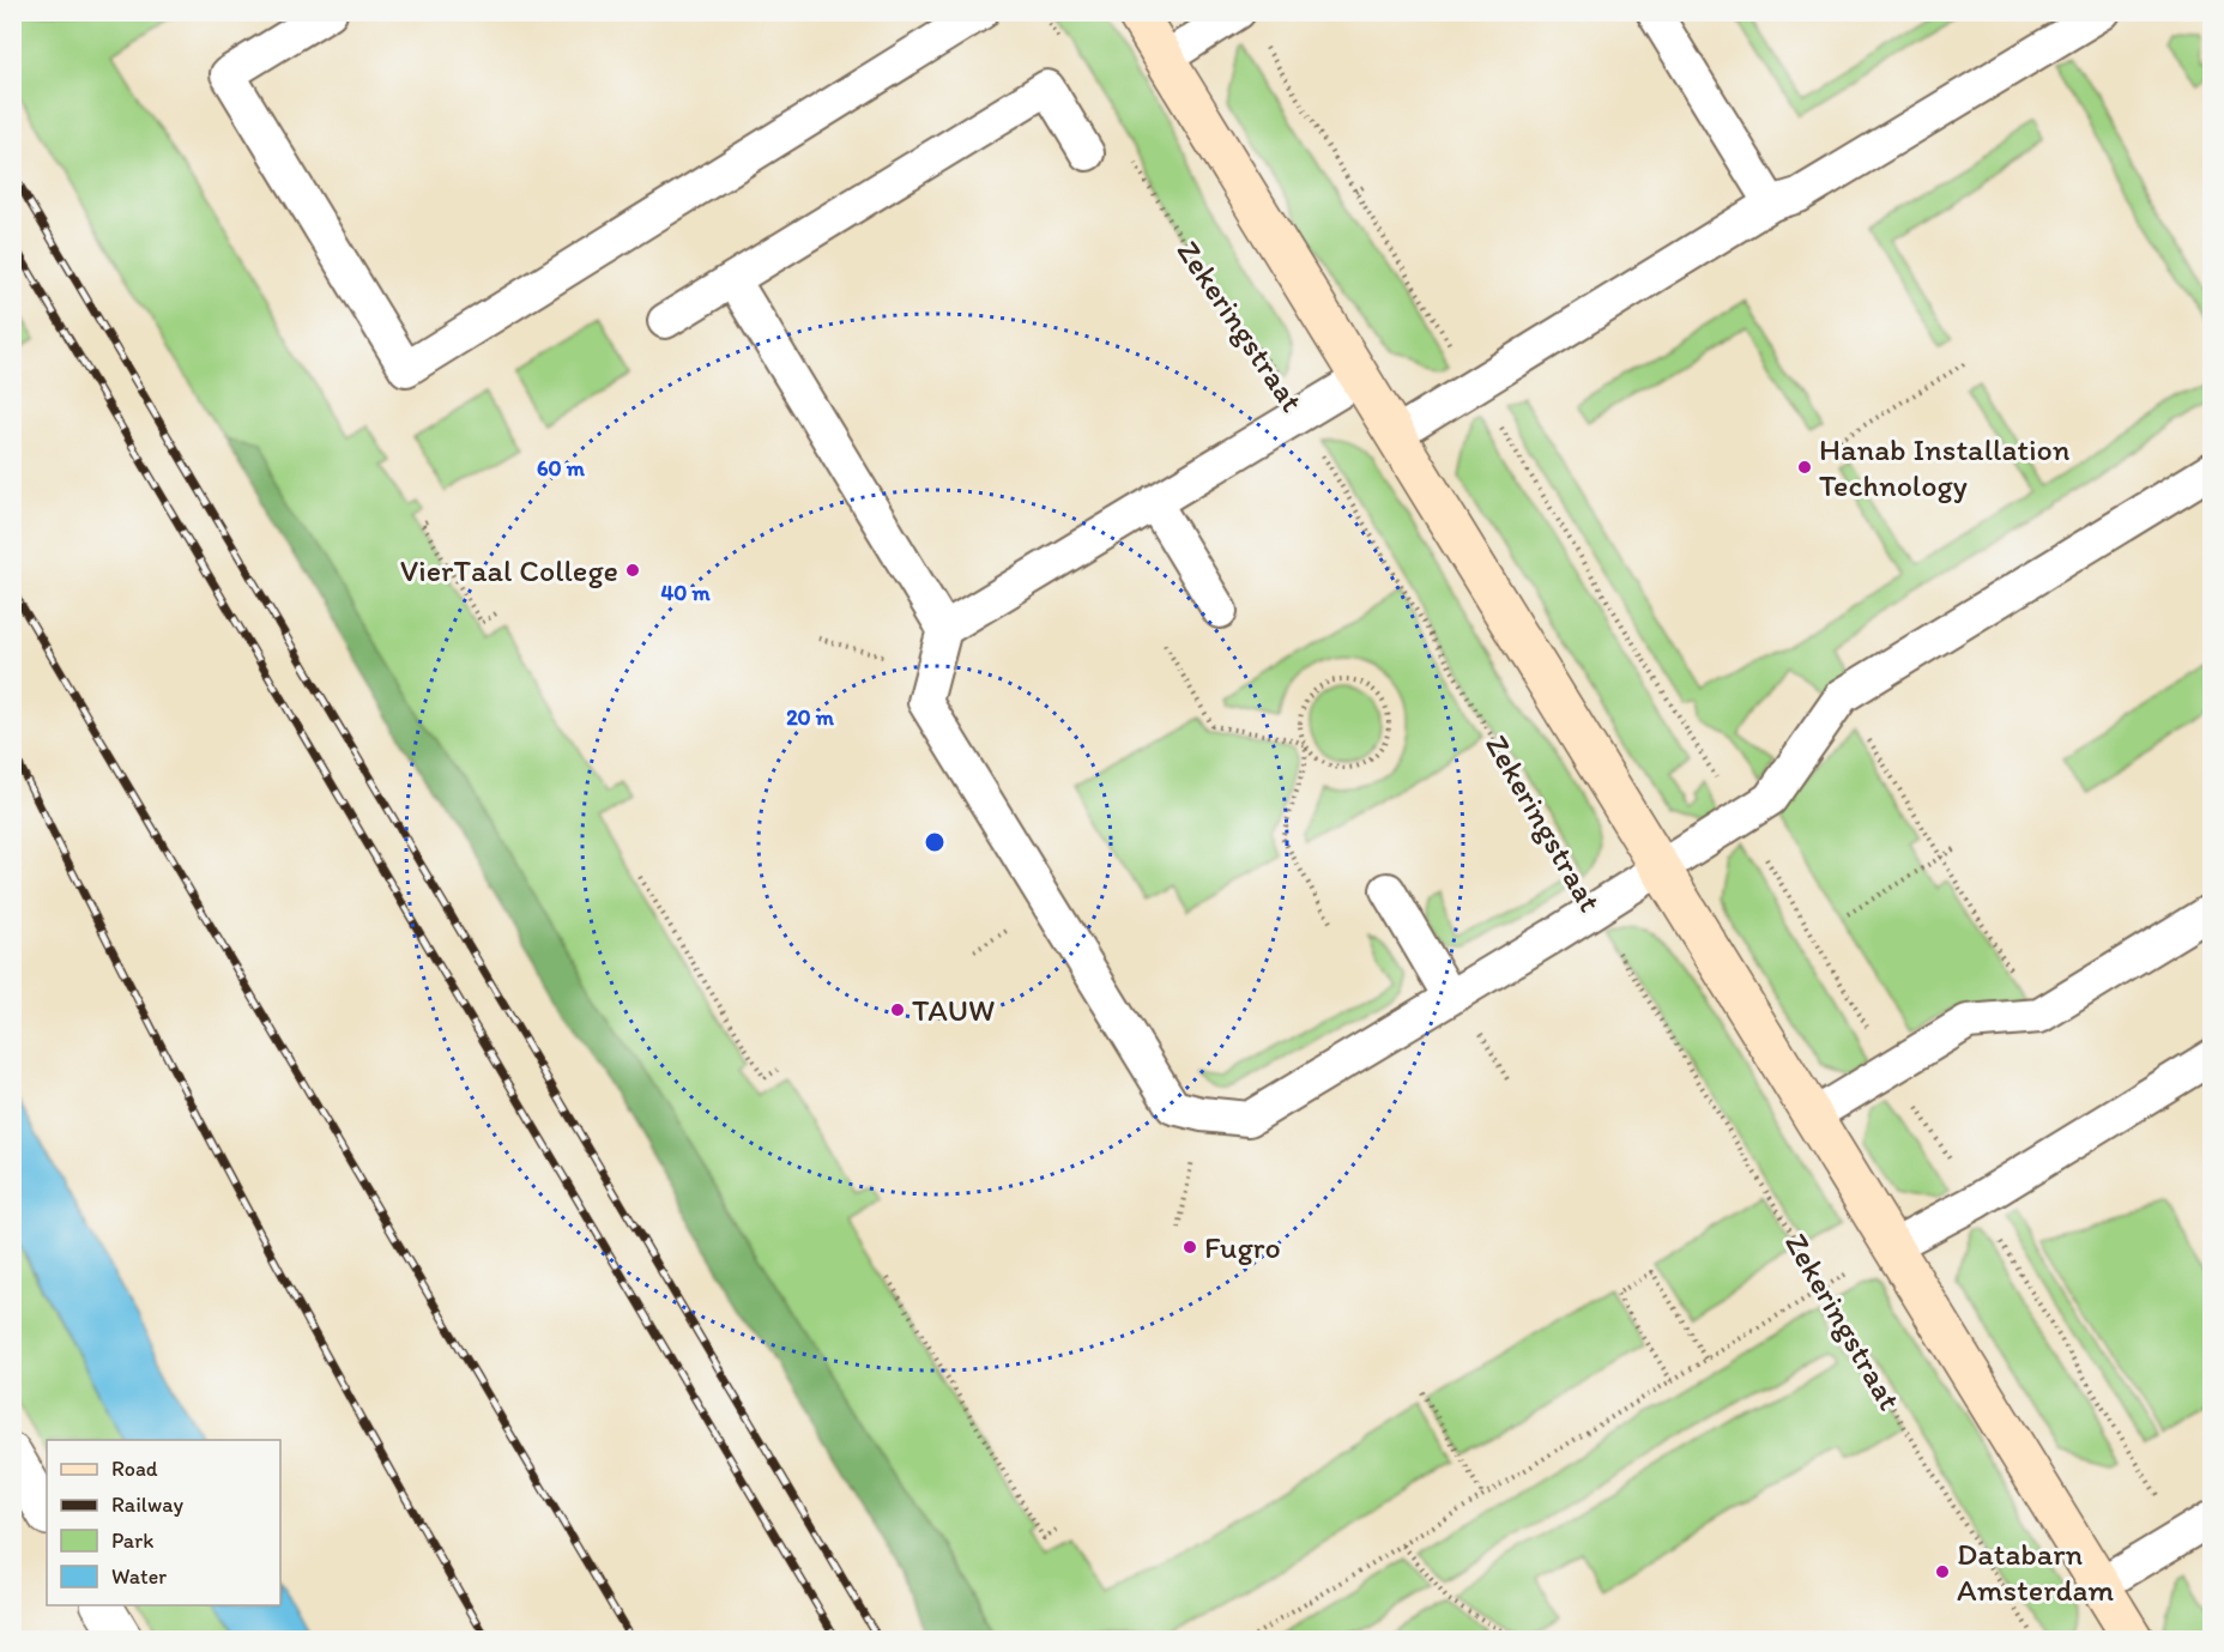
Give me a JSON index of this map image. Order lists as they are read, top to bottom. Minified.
{"streets":{"path":["Zekeringstraat"]},"places":["Hanab Installation Technology","VierTaal College","TAUW","Fugro","Databarn Amsterdam"],"legend":["Road","Railway","Park","Water"],"rings":["60 m","40 m","20 m"]}
